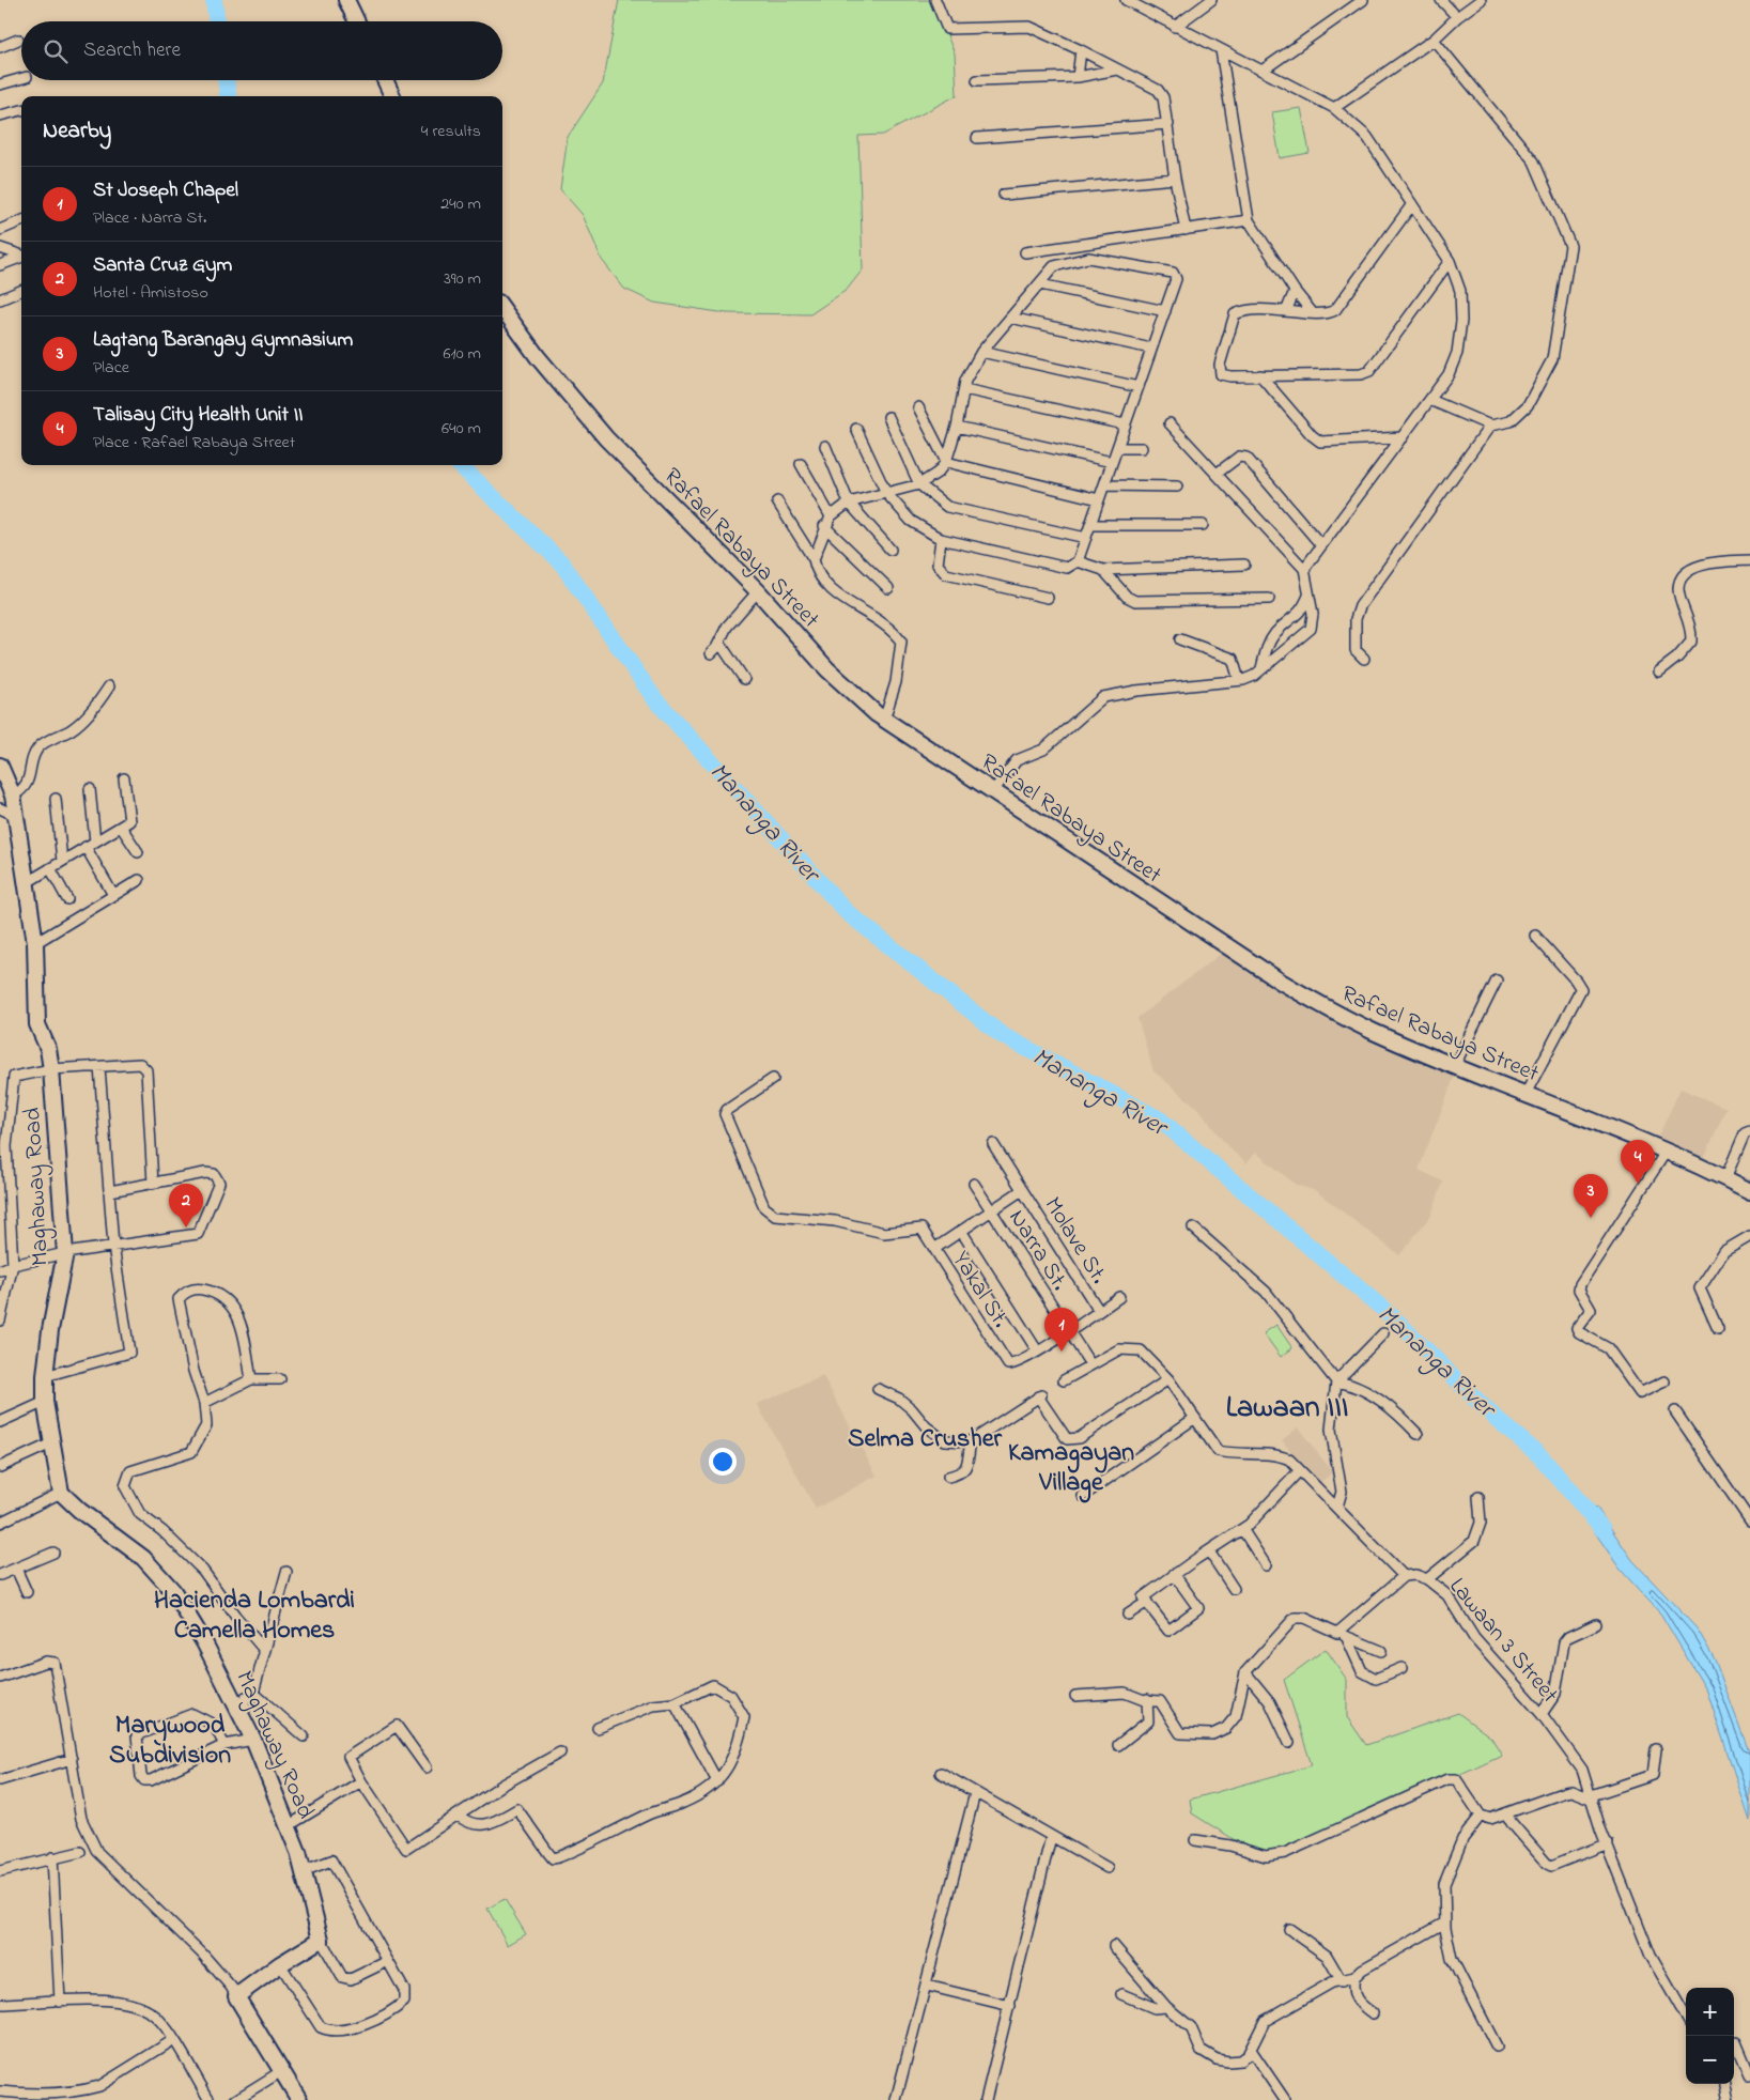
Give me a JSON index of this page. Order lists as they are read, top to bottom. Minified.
{"streets":{"main road":["Rafael Rabaya Street","Maghaway Road"],"street":["Molave St.","Narra St.","Yakal St.","Lawaan 3 Street"]},"districts":["Lawaan III","Selma Crusher","Kamagayan Village","Hacienda Lombardi Camella Homes","Marywood Subdivision"],"water":["Mananga River"],"page":{"search":"Search here","heading":["Nearby","4 results"],"list":[{"mark":"1","name":"St Joseph Chapel","note":"Place · Narra St.","value":"240 m"},{"mark":"2","name":"Santa Cruz Gym","note":"Hotel · Amistoso","value":"390 m"},{"mark":"3","name":"Lagtang Barangay Gymnasium","note":"Place","value":"610 m"},{"mark":"4","name":"Talisay City Health Unit II","note":"Place · Rafael Rabaya Street","value":"640 m"}],"pins":["4","3","2","1"],"map_buttons":["+","−"]}}
